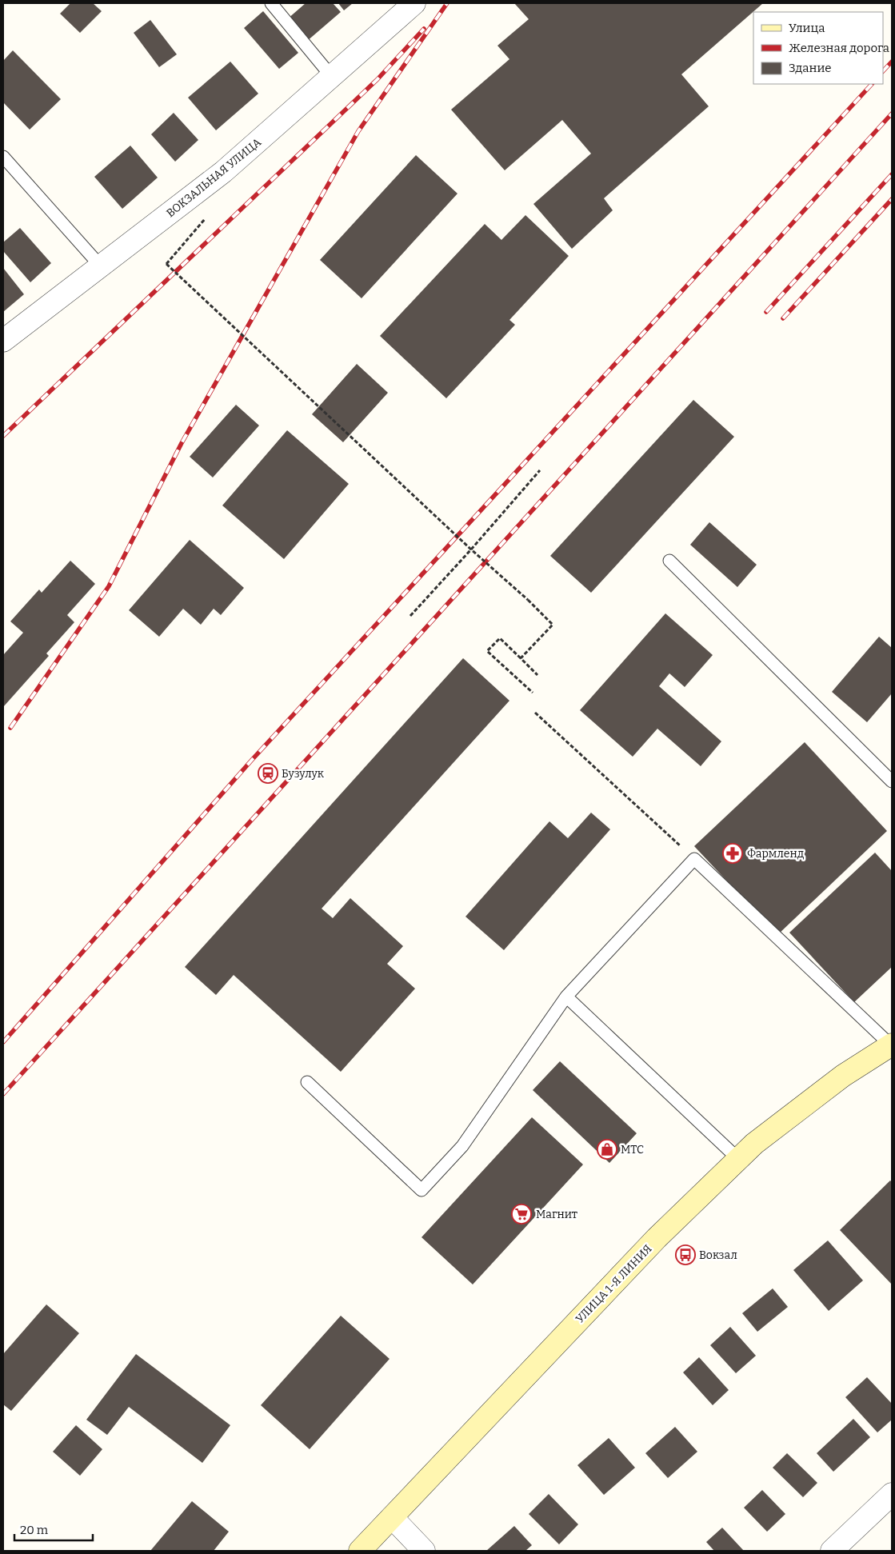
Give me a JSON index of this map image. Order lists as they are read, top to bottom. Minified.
{"streets":{"main road":["УЛИЦА 1-Я ЛИНИЯ"],"street":["ВОКЗАЛЬНАЯ УЛИЦА"]},"places":{"station":["Бузулук"],"pharmacy":["Фармленд"],"shop":["МТС"],"supermarket":["Магнит"],"bus stop":["Вокзал"]},"legend":["Улица","Железная дорога","Здание"],"scale_bar":"20 m"}
